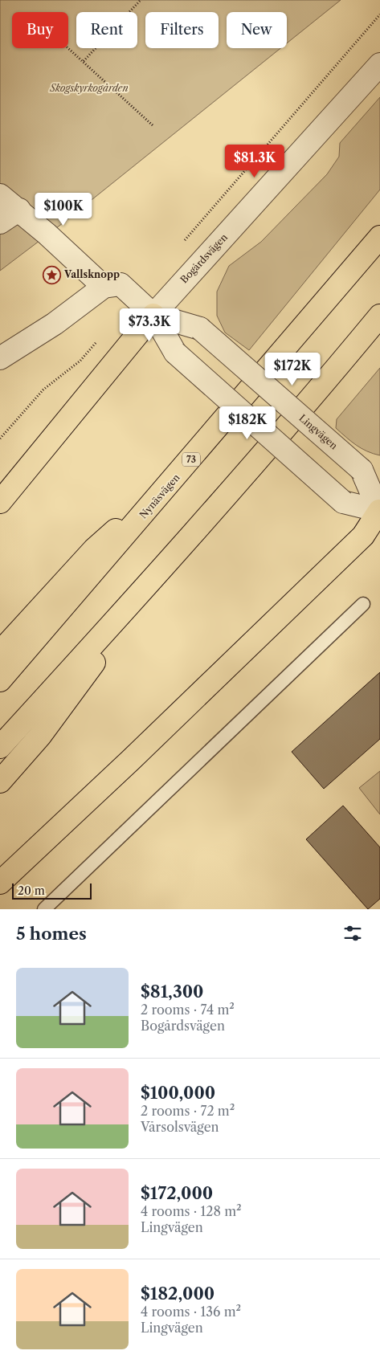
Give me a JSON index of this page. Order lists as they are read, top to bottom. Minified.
{"streets":{"highway":["73","Nynäsvägen"],"street":["Bogårdsvägen","Lingvägen"]},"crossings":[["Bogårdsvägen","Lingvägen"]],"parks":["Skogskyrkogården"],"places":{"place":["Vallsknopp"]},"scale_bar":"20 m","page":{"chip":["Buy","Rent","Filters","New"],"price":["$81.3K","$100K","$73.3K","$172K","$182K"],"scale":"20 m","heading":"5 homes","list":[{"name":"$81,300","note":"2 rooms · 74 m² · Bogårdsvägen"},{"name":"$100,000","note":"2 rooms · 72 m² · Vårsolsvägen"},{"name":"$172,000","note":"4 rooms · 128 m² · Lingvägen"},{"name":"$182,000","note":"4 rooms · 136 m² · Lingvägen"}]}}
